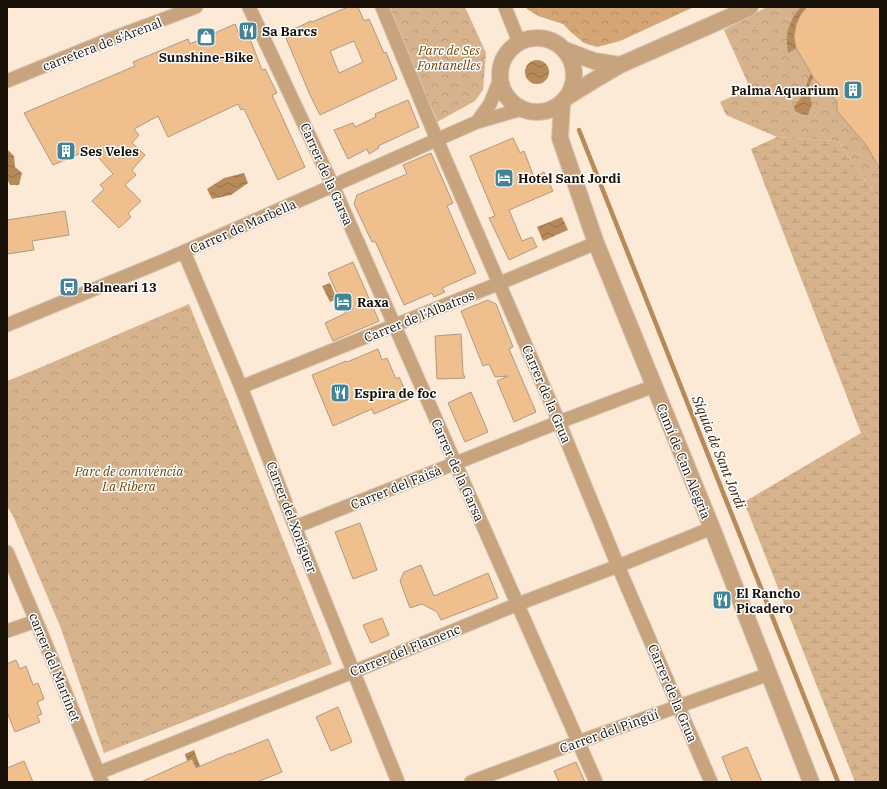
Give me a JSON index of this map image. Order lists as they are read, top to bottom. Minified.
{"streets":{"street":["carretera de s'Arenal","Carrer de la Garsa","Carrer de Marbella","Carrer de l'Albatros","Carrer de la Grua","Camí de Can Alegria","Carrer del Faisà","Carrer del Xoriguer","Carrer del Flamenc","carrer del Martinet","Carrer del Pingüí"]},"crossings":[["Carrer de la Garsa","Carrer de Marbella"],["Carrer de la Garsa","Carrer de l'Albatros"],["Carrer de la Garsa","Carrer del Faisà"],["Carrer de la Garsa","Carrer del Flamenc"],["Carrer de la Garsa","Carrer del Pingüí"],["Carrer de Marbella","Carrer de la Grua"],["Carrer de Marbella","Carrer del Xoriguer"],["Carrer de l'Albatros","Carrer de la Grua"],["Carrer de l'Albatros","Camí de Can Alegria"],["Carrer de l'Albatros","Carrer del Xoriguer"],["Carrer de la Grua","Carrer del Faisà"],["Carrer de la Grua","Carrer del Flamenc"],["Carrer de la Grua","Carrer del Pingüí"],["Camí de Can Alegria","Carrer del Faisà"],["Camí de Can Alegria","Carrer del Flamenc"],["Camí de Can Alegria","Carrer del Pingüí"],["Carrer del Faisà","Carrer del Xoriguer"],["Carrer del Xoriguer","Carrer del Flamenc"],["Carrer del Flamenc","carrer del Martinet"]],"water":["Síquia de Sant Jordi"],"parks":["Parc de Ses Fontanelles","Parc de convivència La Ribera"],"places":{"restaurant":["Sa Barcs","Espira de foc","El Rancho Picadero"],"shop":["Sunshine-Bike"],"building":["Palma Aquarium","Ses Veles"],"hotel":["Hotel Sant Jordi","Raxa"],"bus stop":["Balneari 13"]}}
